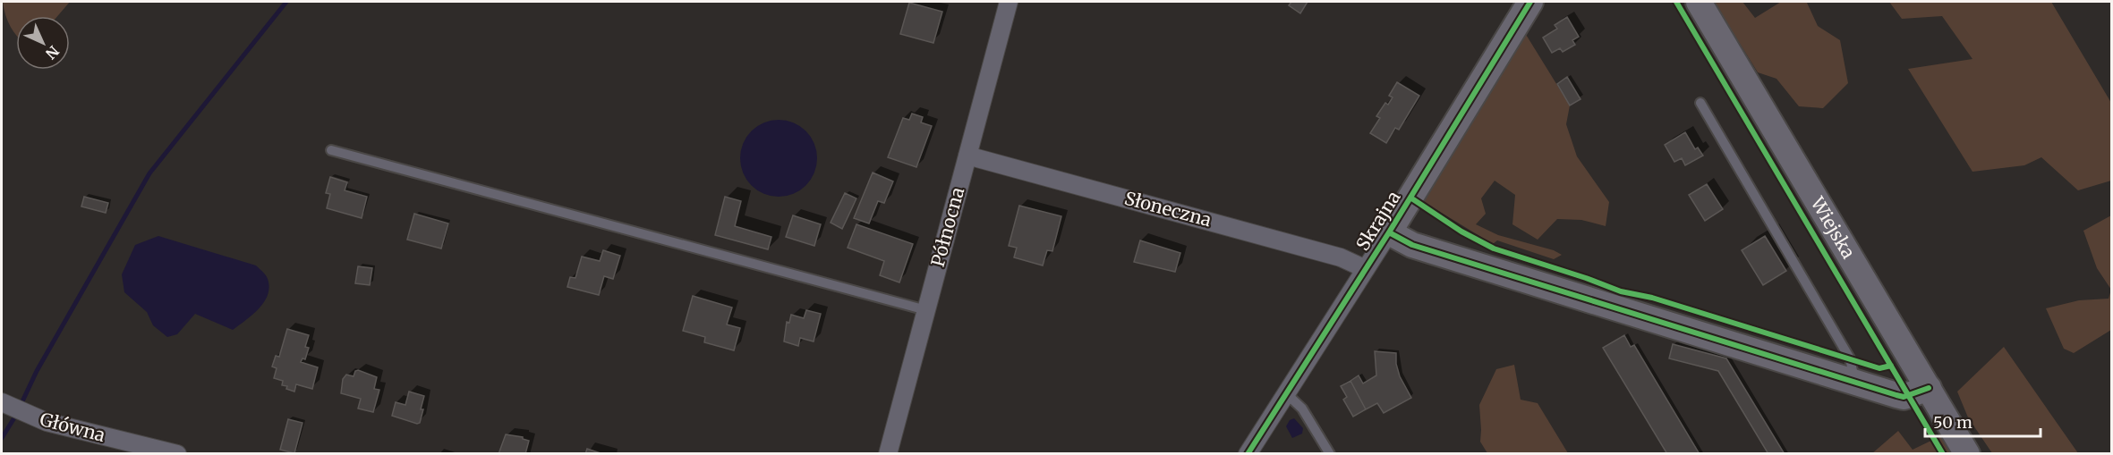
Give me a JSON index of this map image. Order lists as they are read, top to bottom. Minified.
{"streets":{"street":["Słoneczna","Skrajna","Północna","Wiejska","Główna"]},"crossings":[["Słoneczna","Skrajna"],["Słoneczna","Północna"]],"scale_bar":"50 m","north":"bottom right"}
